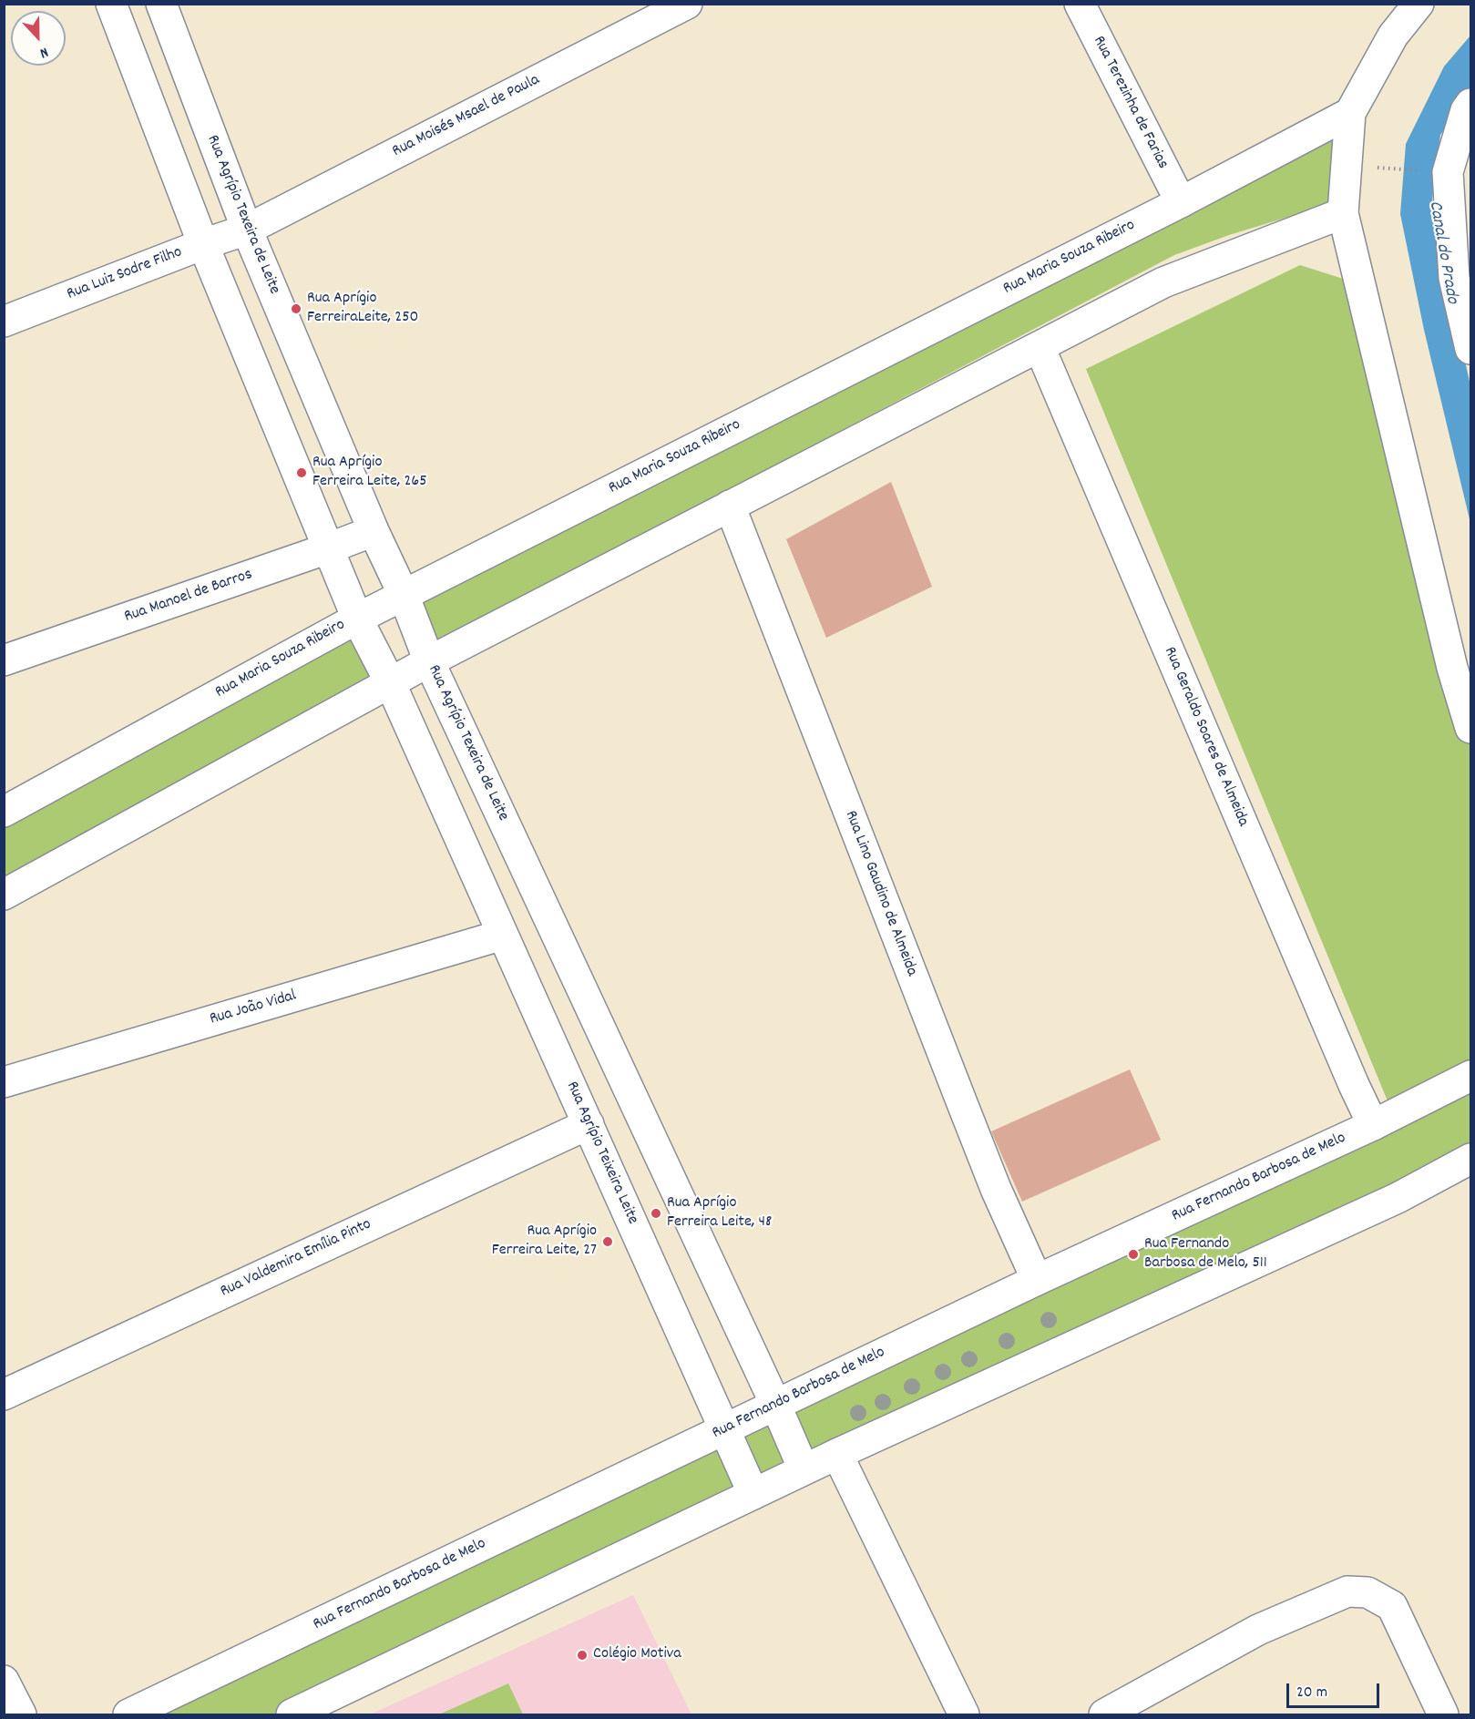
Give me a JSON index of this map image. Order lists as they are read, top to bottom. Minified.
{"streets":{"street":["Rua Terezinha de Farias","Rua Moisés Msael de Paula","Rua Agrípio Texeira de Leite","Rua Maria Souza Ribeiro","Rua Luiz Sodre Filho","Rua Manoel de Barros","Rua Geraldo Soares de Almeida","Rua Lino Gaudino de Almeida","Rua João Vidal","Rua Agrípio Teixeira Leite","Rua Fernando Barbosa de Melo","Rua Valdemira Emília Pinto"]},"crossings":[["Rua Terezinha de Farias","Rua Maria Souza Ribeiro"],["Rua Moisés Msael de Paula","Rua Agrípio Texeira de Leite"],["Rua Moisés Msael de Paula","Rua Luiz Sodre Filho"],["Rua Agrípio Texeira de Leite","Rua Maria Souza Ribeiro"],["Rua Agrípio Texeira de Leite","Rua Luiz Sodre Filho"],["Rua Agrípio Texeira de Leite","Rua Manoel de Barros"],["Rua Agrípio Texeira de Leite","Rua Fernando Barbosa de Melo"],["Rua Geraldo Soares de Almeida","Rua Fernando Barbosa de Melo"],["Rua Lino Gaudino de Almeida","Rua Fernando Barbosa de Melo"],["Rua João Vidal","Rua Agrípio Teixeira Leite"],["Rua Agrípio Teixeira Leite","Rua Fernando Barbosa de Melo"],["Rua Agrípio Teixeira Leite","Rua Valdemira Emília Pinto"]],"water":["Canal do Prado"],"places":["Rua Aprígio FerreiraLeite, 250","Rua Aprígio Ferreira Leite, 265","Rua Aprígio Ferreira Leite, 48","Rua Aprígio Ferreira Leite, 27","Rua Fernando Barbosa de Melo, 511","Colégio Motiva"],"scale_bar":"20 m","north":"bottom"}
